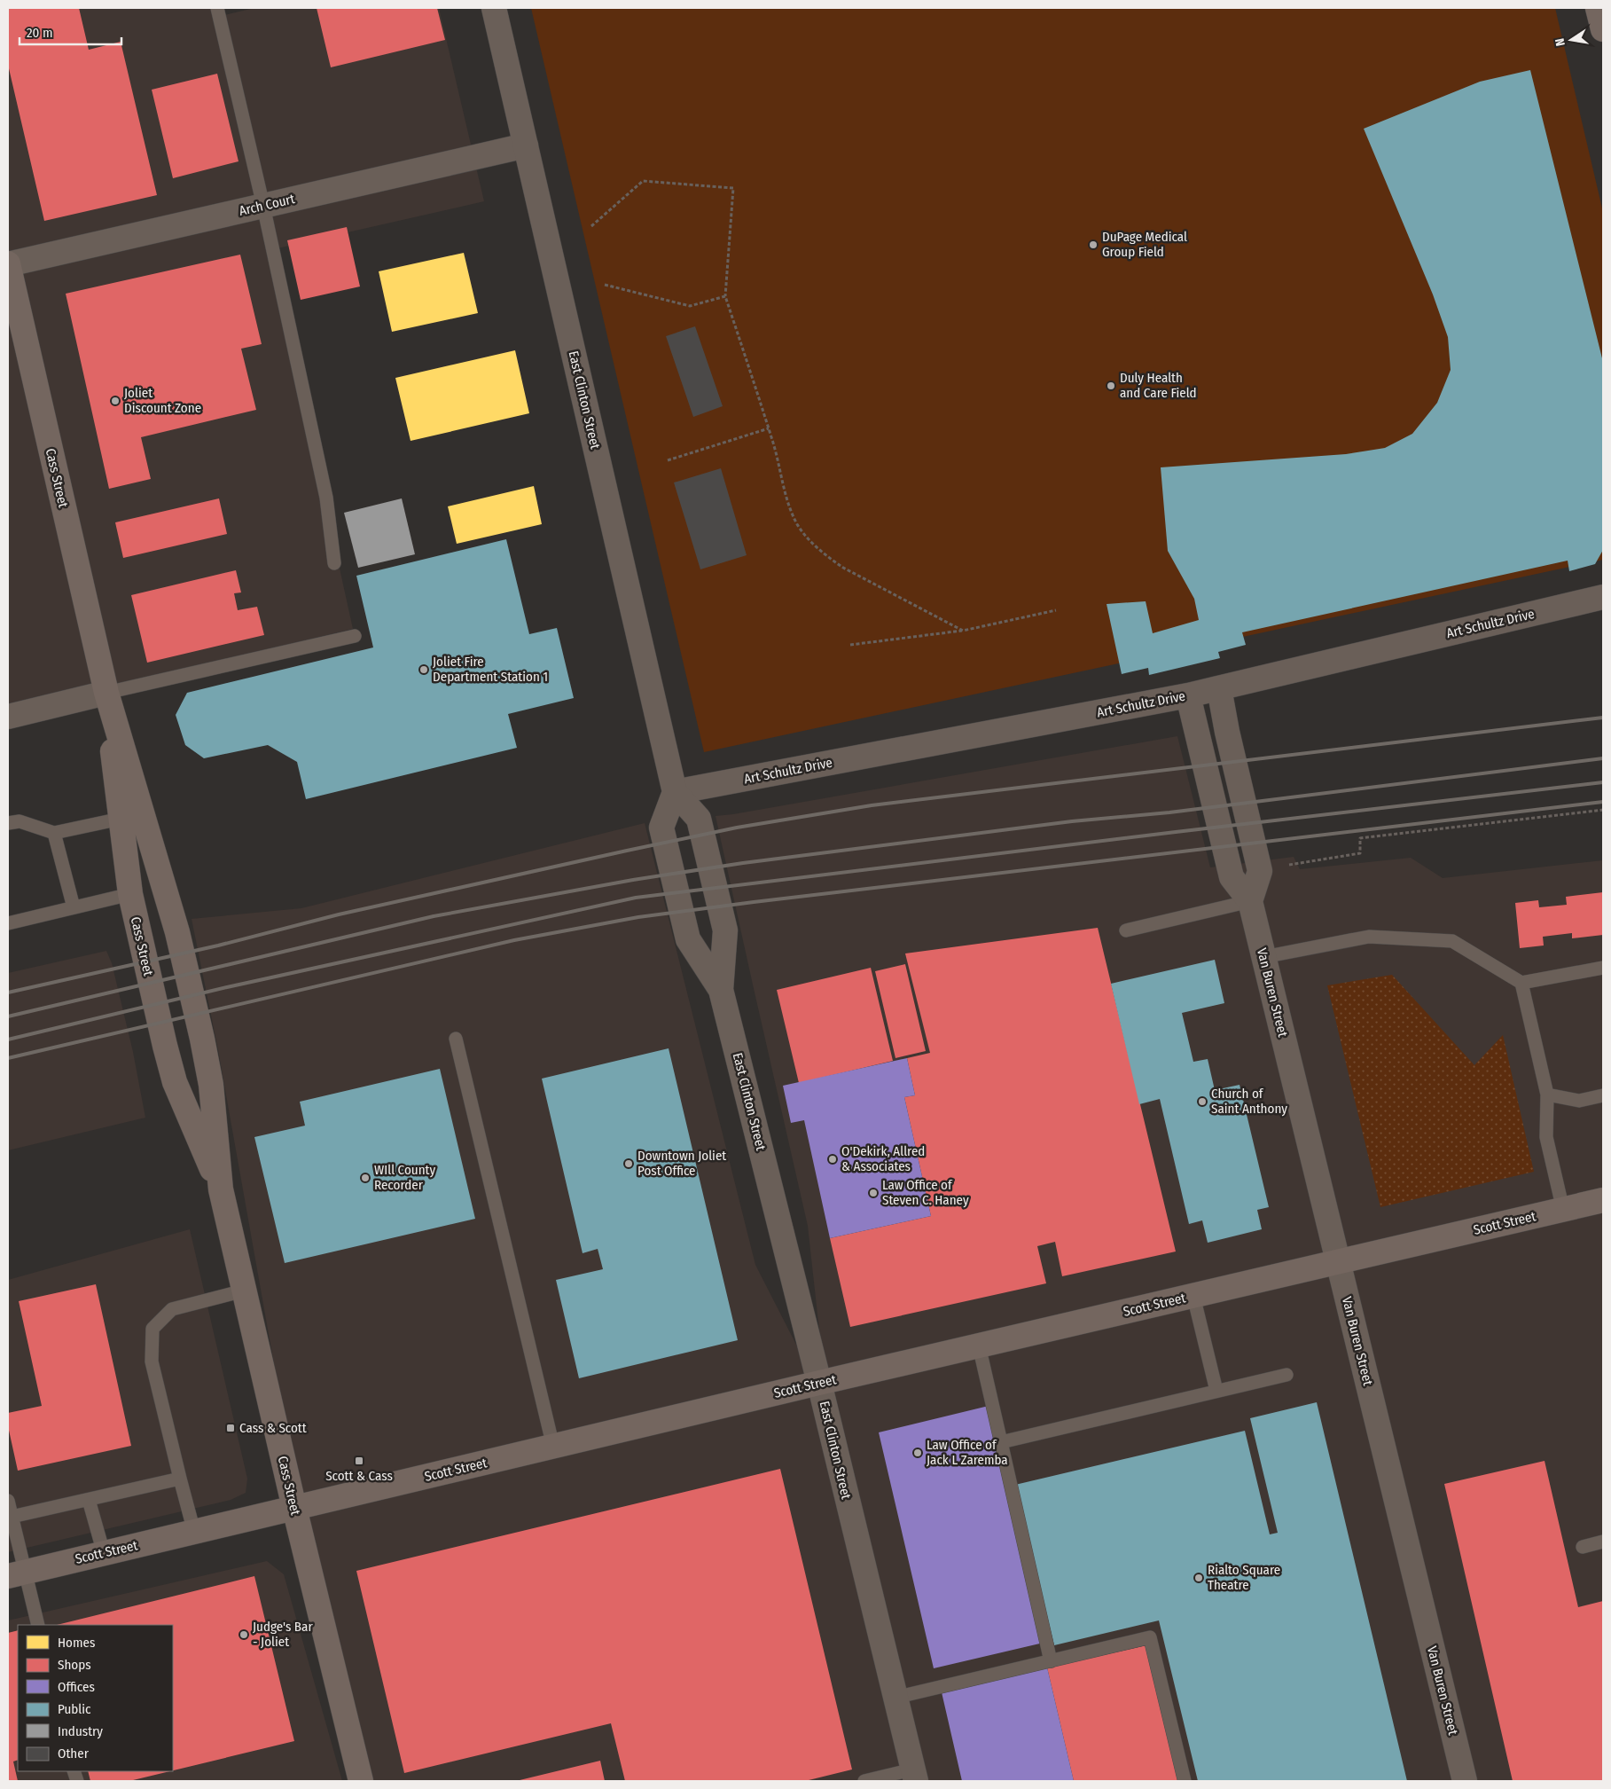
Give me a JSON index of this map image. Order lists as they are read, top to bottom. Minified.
{"streets":{"main road":["Cass Street","Scott Street"],"street":["Arch Court","East Clinton Street","Art Schultz Drive","Van Buren Street"]},"crossings":[["Arch Court","East Clinton Street"],["Arch Court","Cass Street"],["East Clinton Street","Art Schultz Drive"],["East Clinton Street","Scott Street"],["Cass Street","Scott Street"],["Art Schultz Drive","Van Buren Street"],["Van Buren Street","Scott Street"]],"places":{"other":["DuPage Medical Group Field","Duly Health and Care Field","Joliet Discount Zone","Joliet Fire Department Station 1","Church of Saint Anthony","O'Dekirk, Allred & Associates","Downtown Joliet Post Office","WIll County Recorder","Law Office of Steven C. Haney","Law Office of Jack L Zaremba","Rialto Square Theatre","Judge's Bar - Joliet"],"transit":["Cass & Scott","Scott & Cass"]},"legend":["Homes","Shops","Offices","Public","Industry","Other"],"scale_bar":"20 m","north":"left"}
